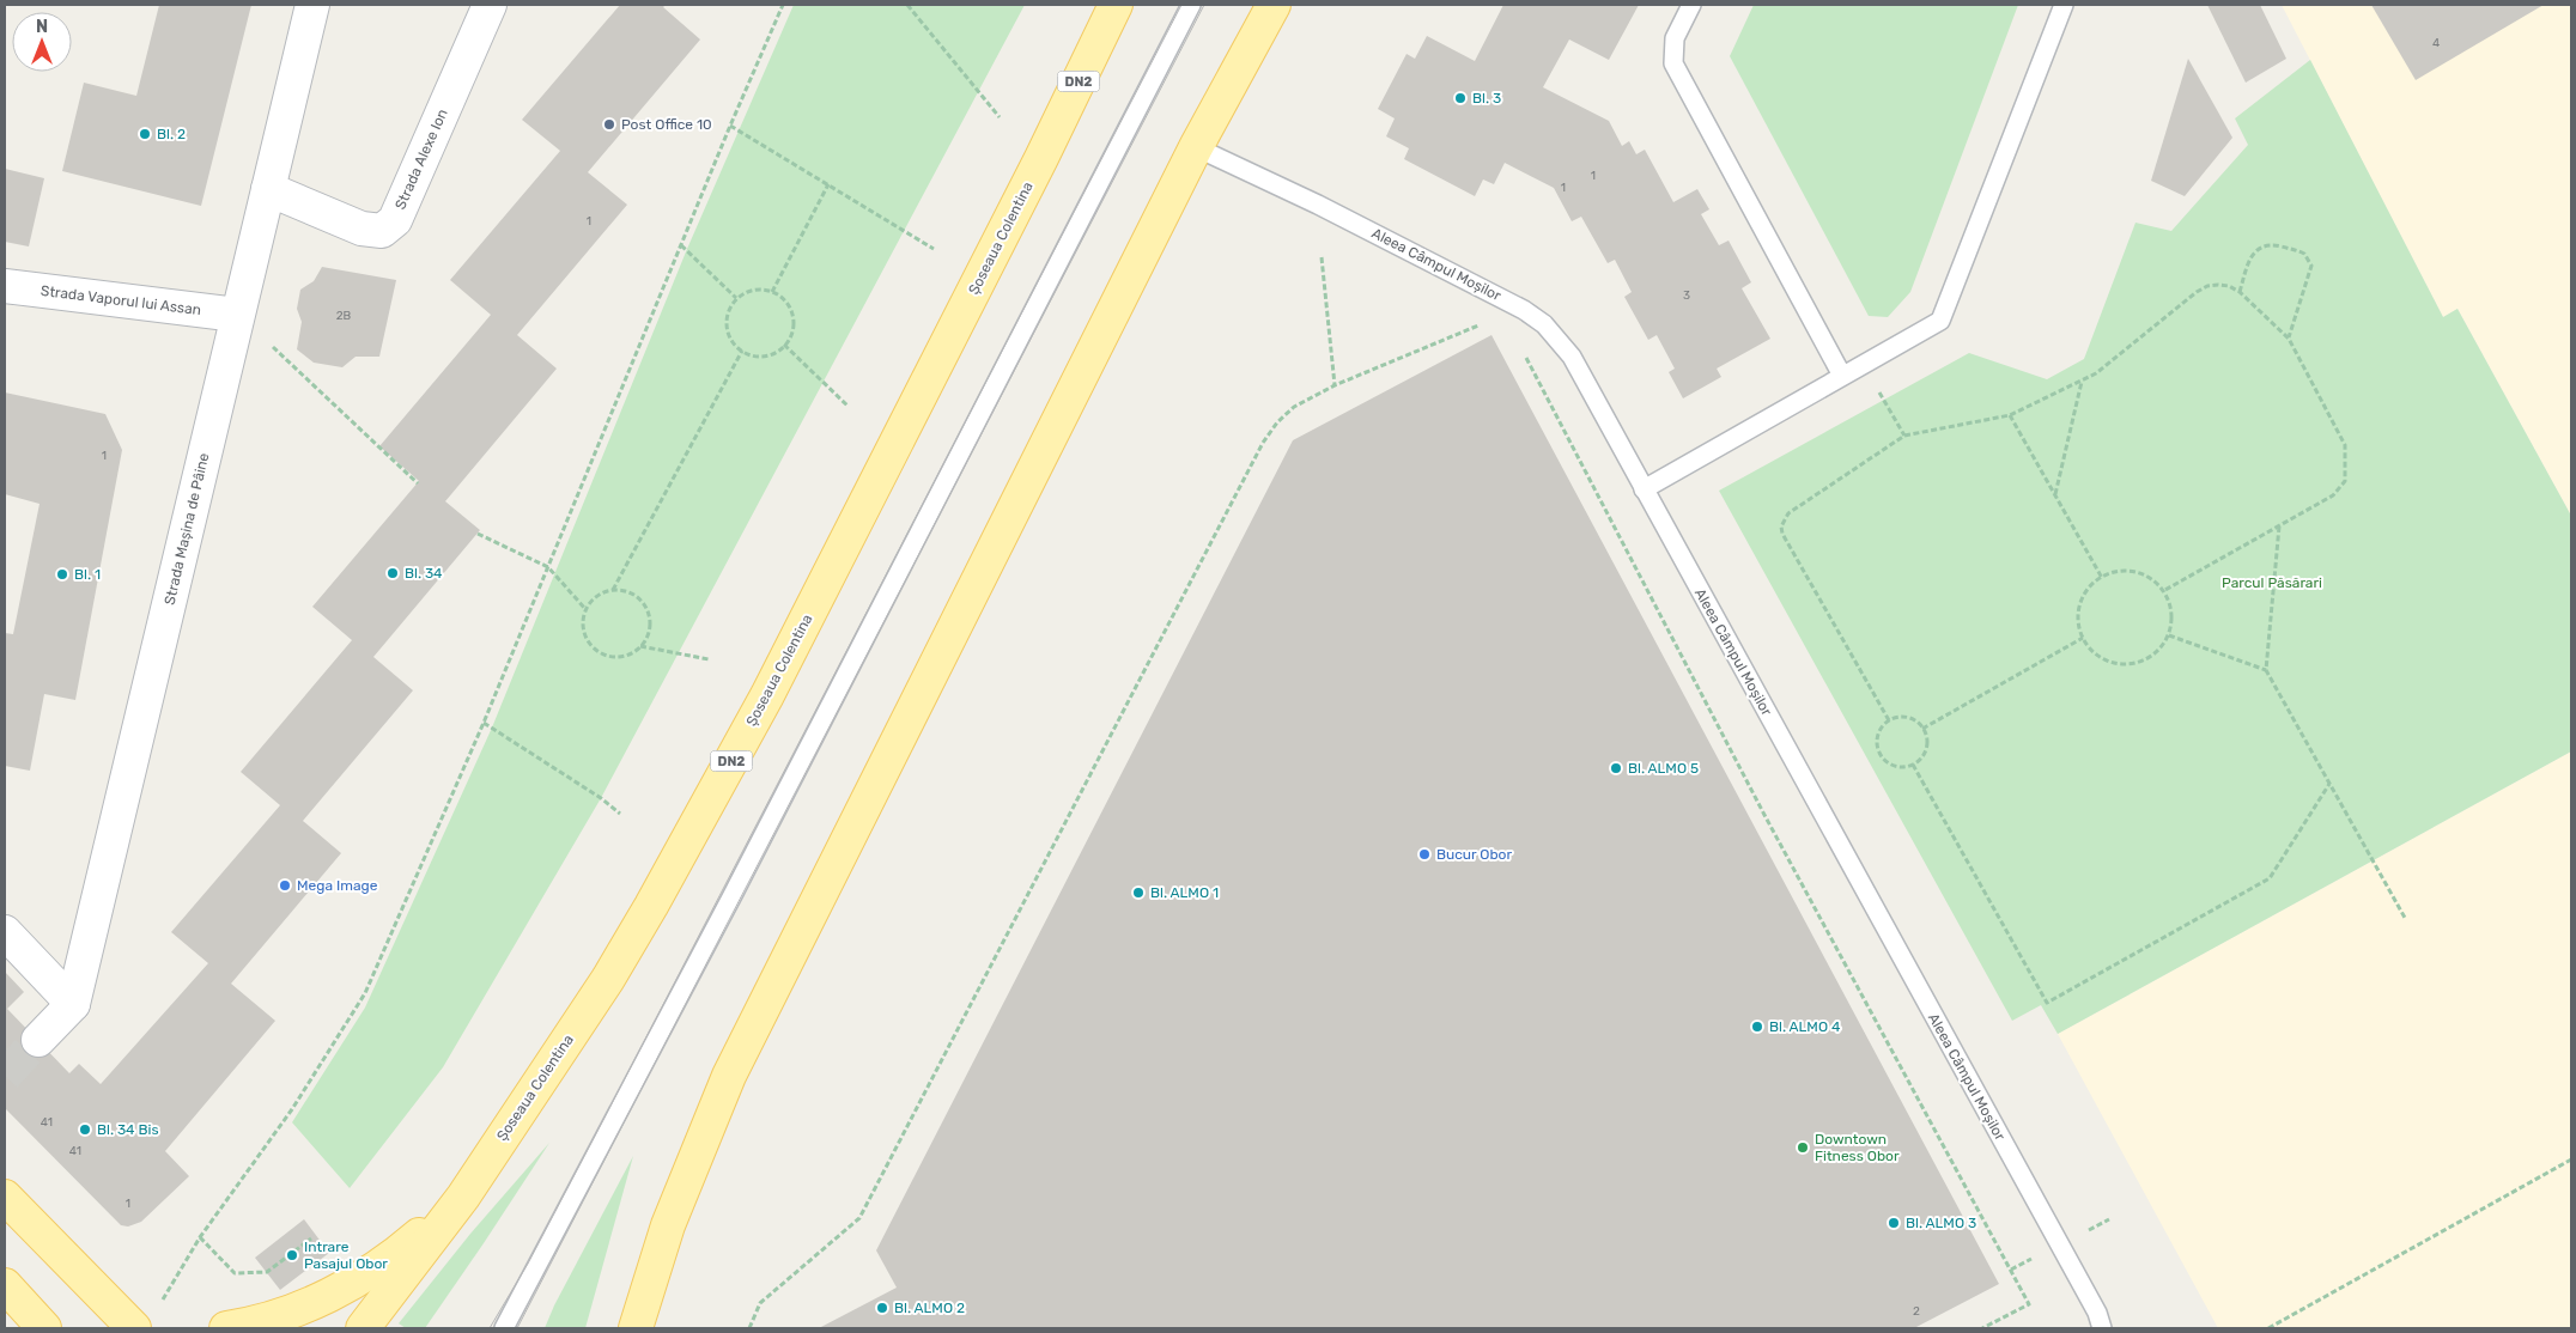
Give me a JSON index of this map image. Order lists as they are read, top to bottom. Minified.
{"streets":{"main road":["DN2","Șoseaua Colentina"],"street":["Strada Alexe Ion","Strada Vaporul lui Assan","Strada Mașina de Pâine"],"lane":["Aleea Câmpul Moșilor"]},"crossings":[["Strada Alexe Ion","Strada Mașina de Pâine"],["Strada Vaporul lui Assan","Strada Mașina de Pâine"]],"parks":["Parcul Păsărari"],"places":["Bl. 3","Post Office 10","Bl. 2","Bl. 34","Bl. 1","Bl. ALMO 5","Bucur Obor","Mega Image","Bl. ALMO 1","Bl. ALMO 4","Bl. 34 Bis","Downtown Fitness Obor","Bl. ALMO 3","Intrare Pasajul Obor","Bl. ALMO 2"],"house_numbers":["4","1","1","1","3","2B","1","41","41","1","2"],"north":"top"}
